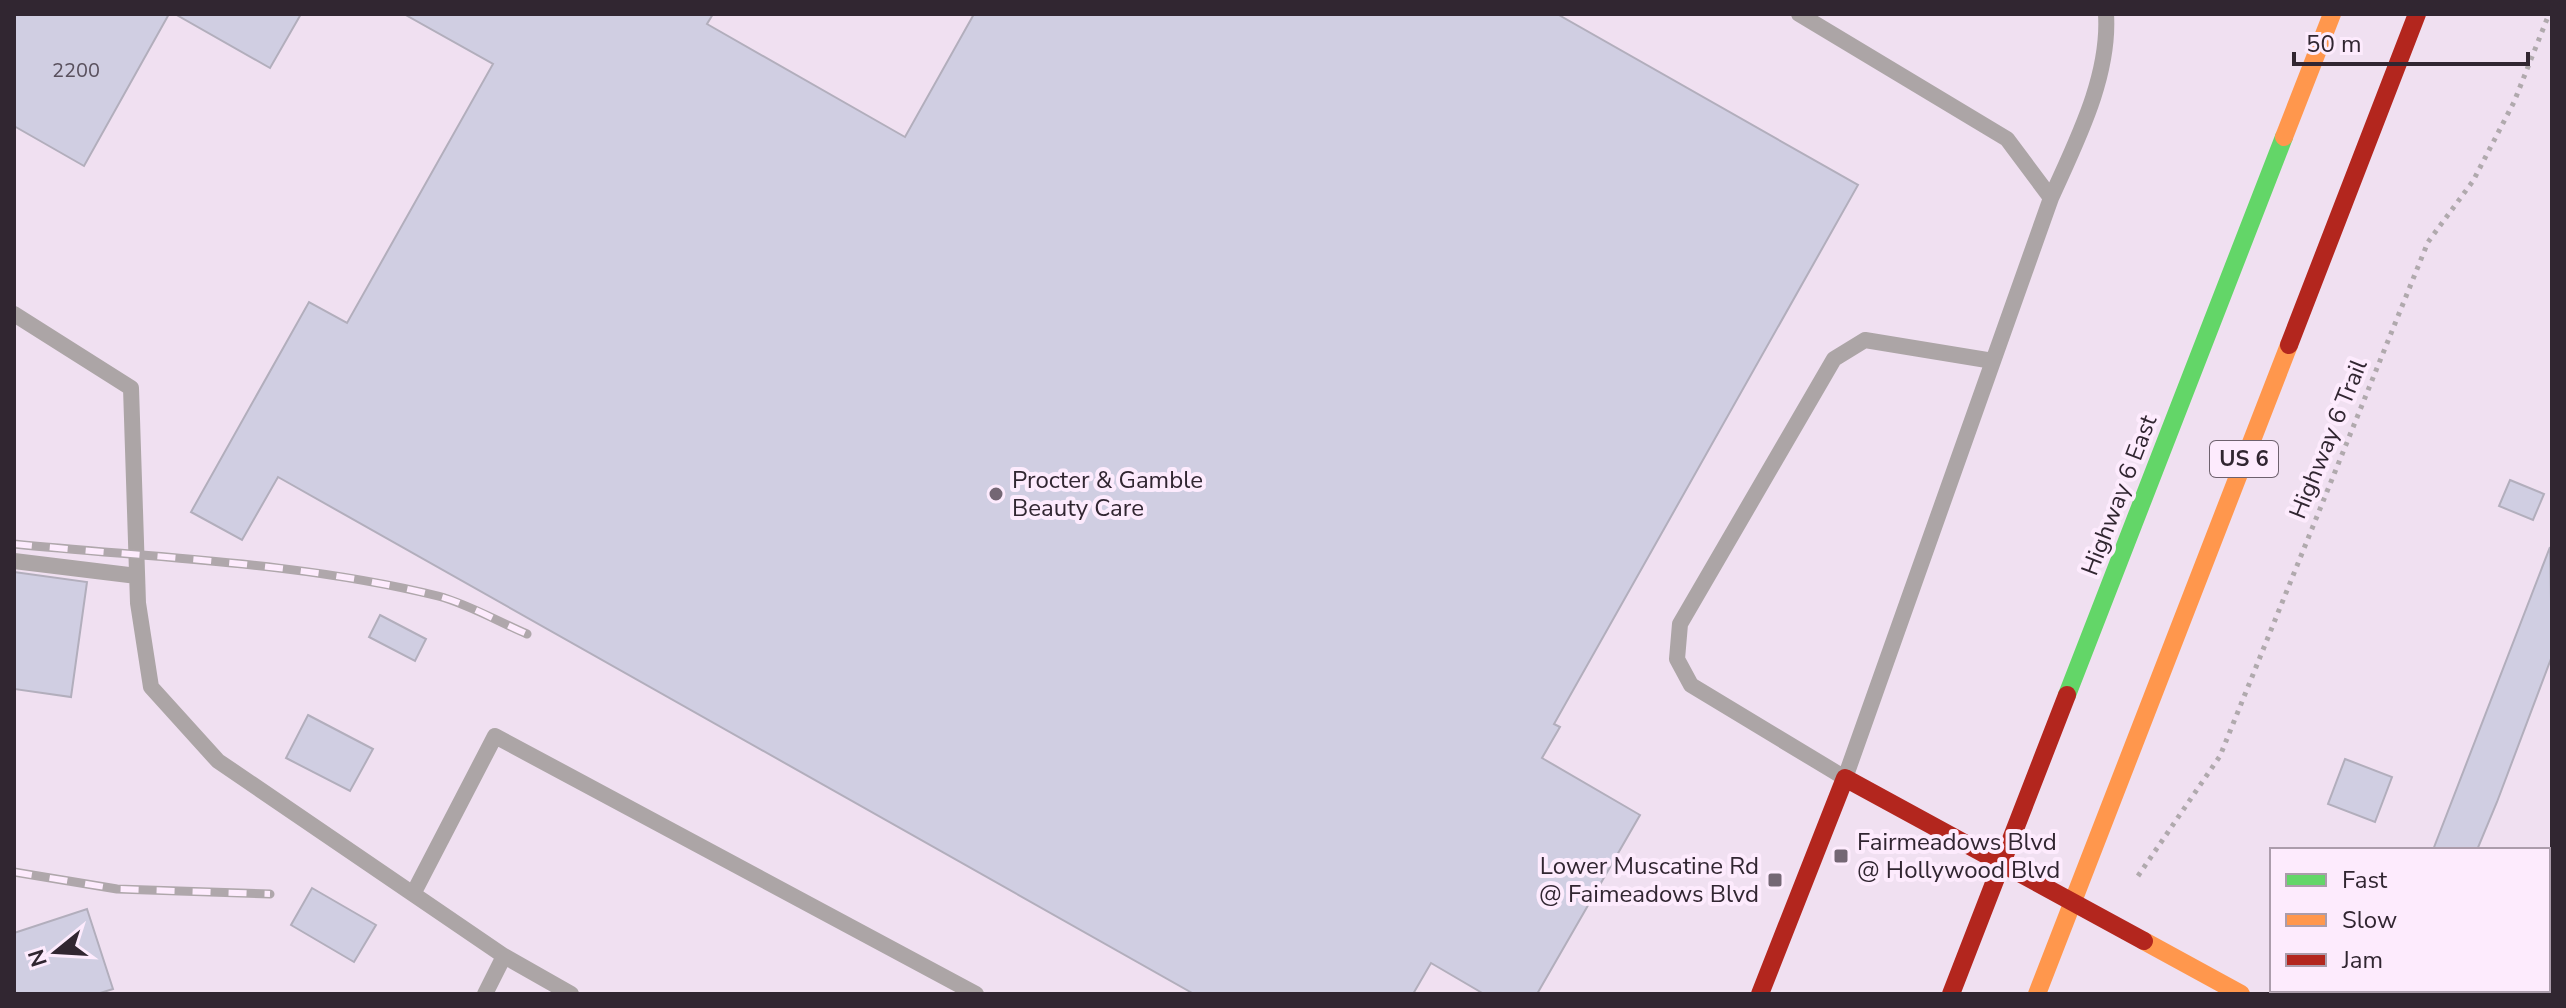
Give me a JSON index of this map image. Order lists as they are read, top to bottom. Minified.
{"streets":{"main road":["US 6","Highway 6 East"],"path":["Highway 6 Trail"]},"places":{"other":["Procter & Gamble Beauty Care"],"transit":["Fairmeadows Blvd @ Hollywood Blvd","Lower Muscatine Rd @ Faimeadows Blvd"]},"house_numbers":["2200"],"legend":["Fast","Slow","Jam"],"scale_bar":"50 m","north":"left"}
